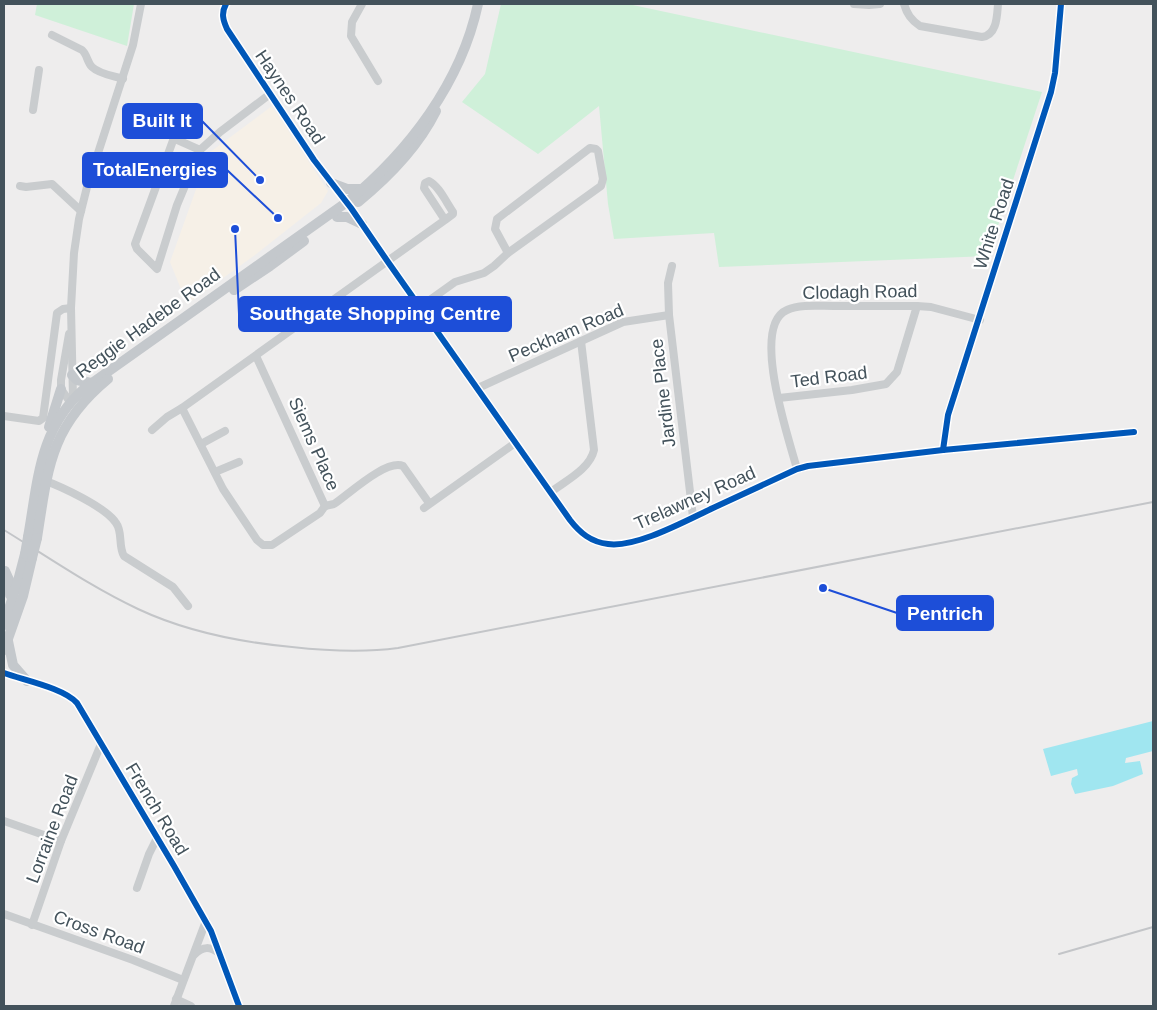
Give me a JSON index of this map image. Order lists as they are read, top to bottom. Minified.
{"streets":{"main road":["Reggie Hadebe Road"],"street":["Haynes Road","White Road","Clodagh Road","Peckham Road","Ted Road","Jardine Place","Siems Place","Trelawney Road","French Road","Lorraine Road","Cross Road"]},"crossings":[["Haynes Road","Reggie Hadebe Road"],["Haynes Road","Trelawney Road"],["White Road","Clodagh Road"],["White Road","Trelawney Road"],["Clodagh Road","Ted Road"],["Clodagh Road","Trelawney Road"],["Reggie Hadebe Road","Trelawney Road"],["Peckham Road","Jardine Place"],["Peckham Road","Trelawney Road"],["Jardine Place","Trelawney Road"],["French Road","Lorraine Road"],["Lorraine Road","Cross Road"]],"places":["Built It","TotalEnergies","Southgate Shopping Centre","Pentrich"]}
